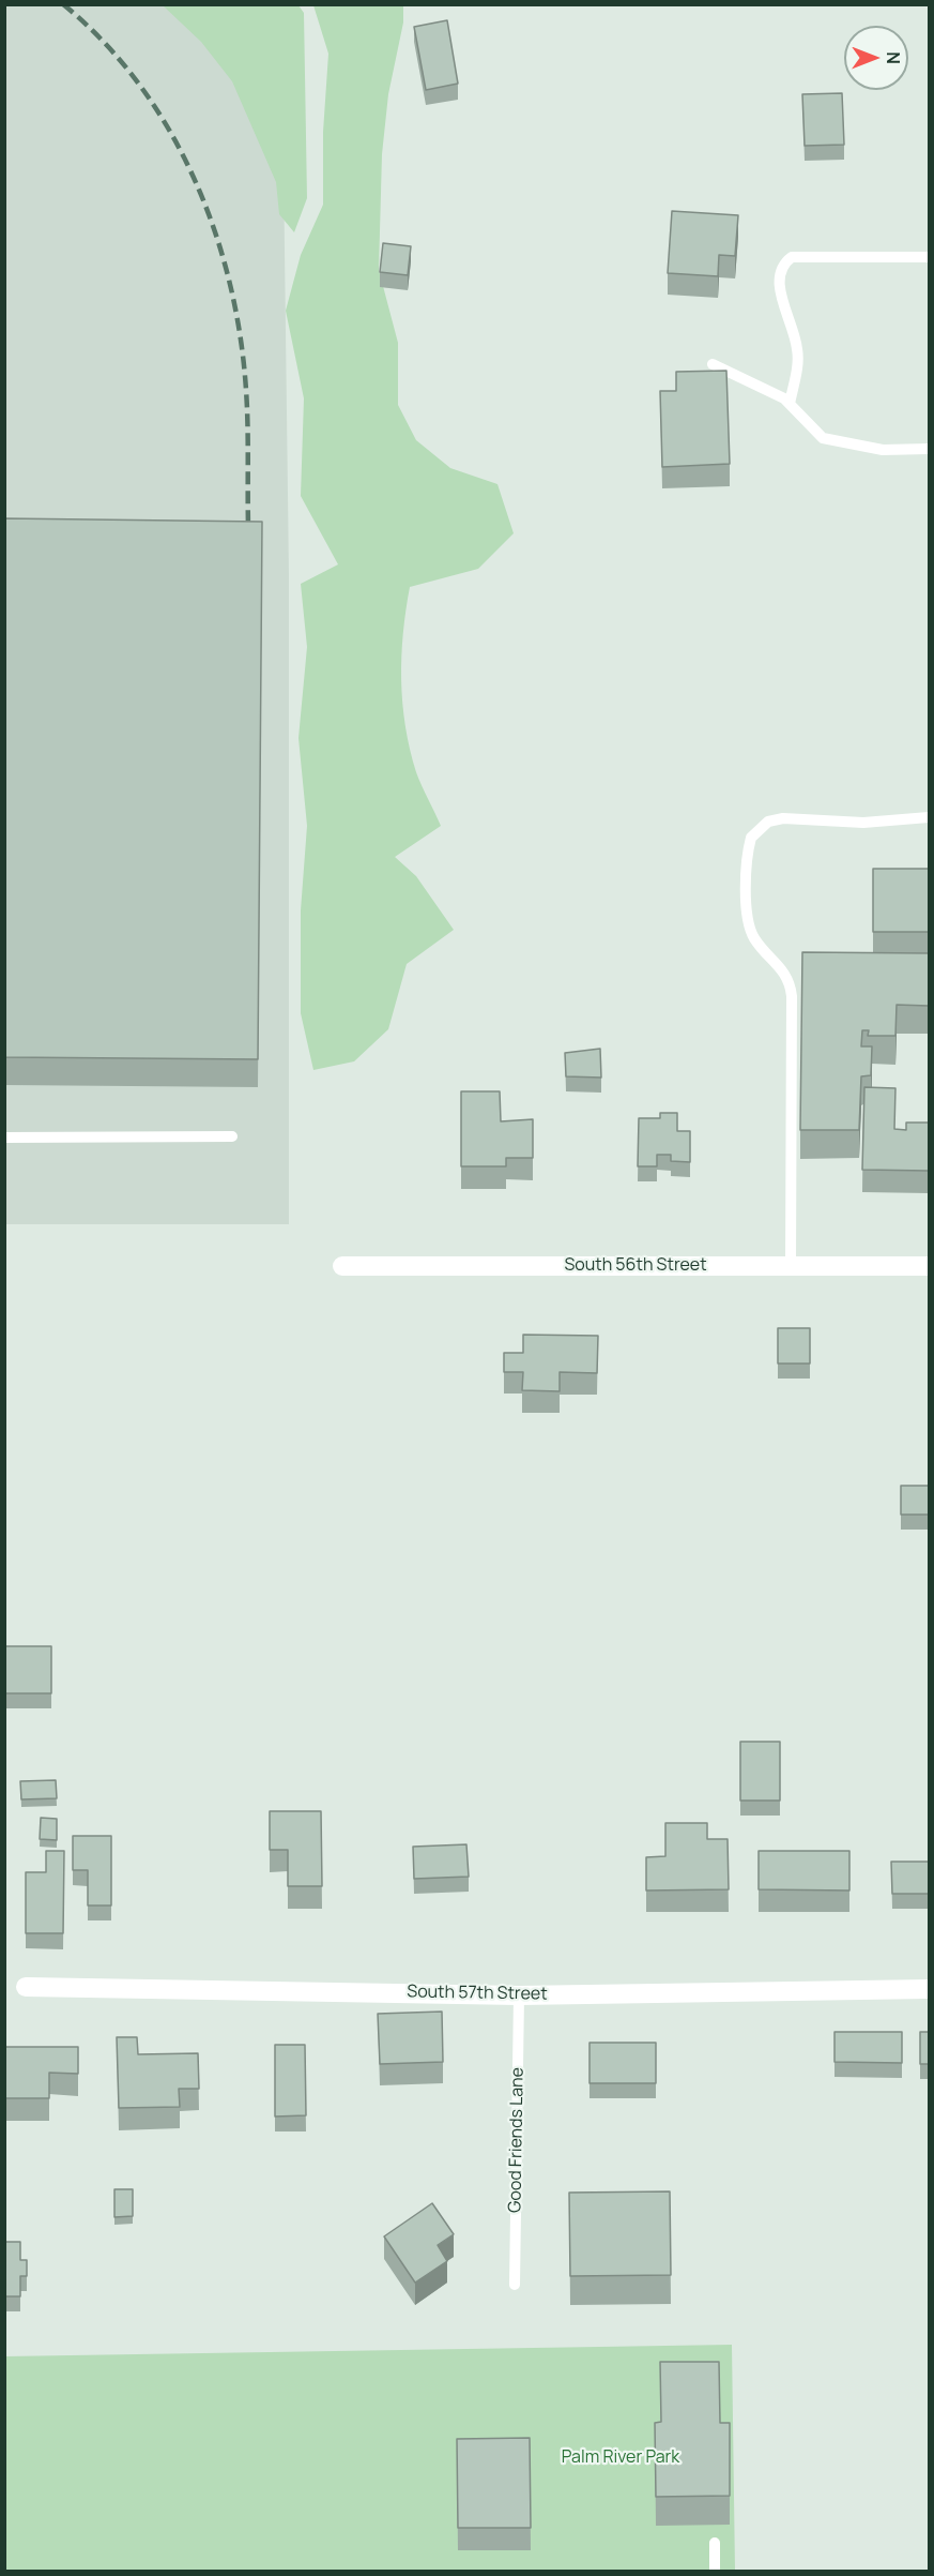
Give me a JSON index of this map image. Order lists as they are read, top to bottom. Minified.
{"streets":{"street":["South 56th Street","South 57th Street"],"lane":["Good Friends Lane"]},"crossings":[["South 57th Street","Good Friends Lane"]],"parks":["Palm River Park"],"north":"right"}
